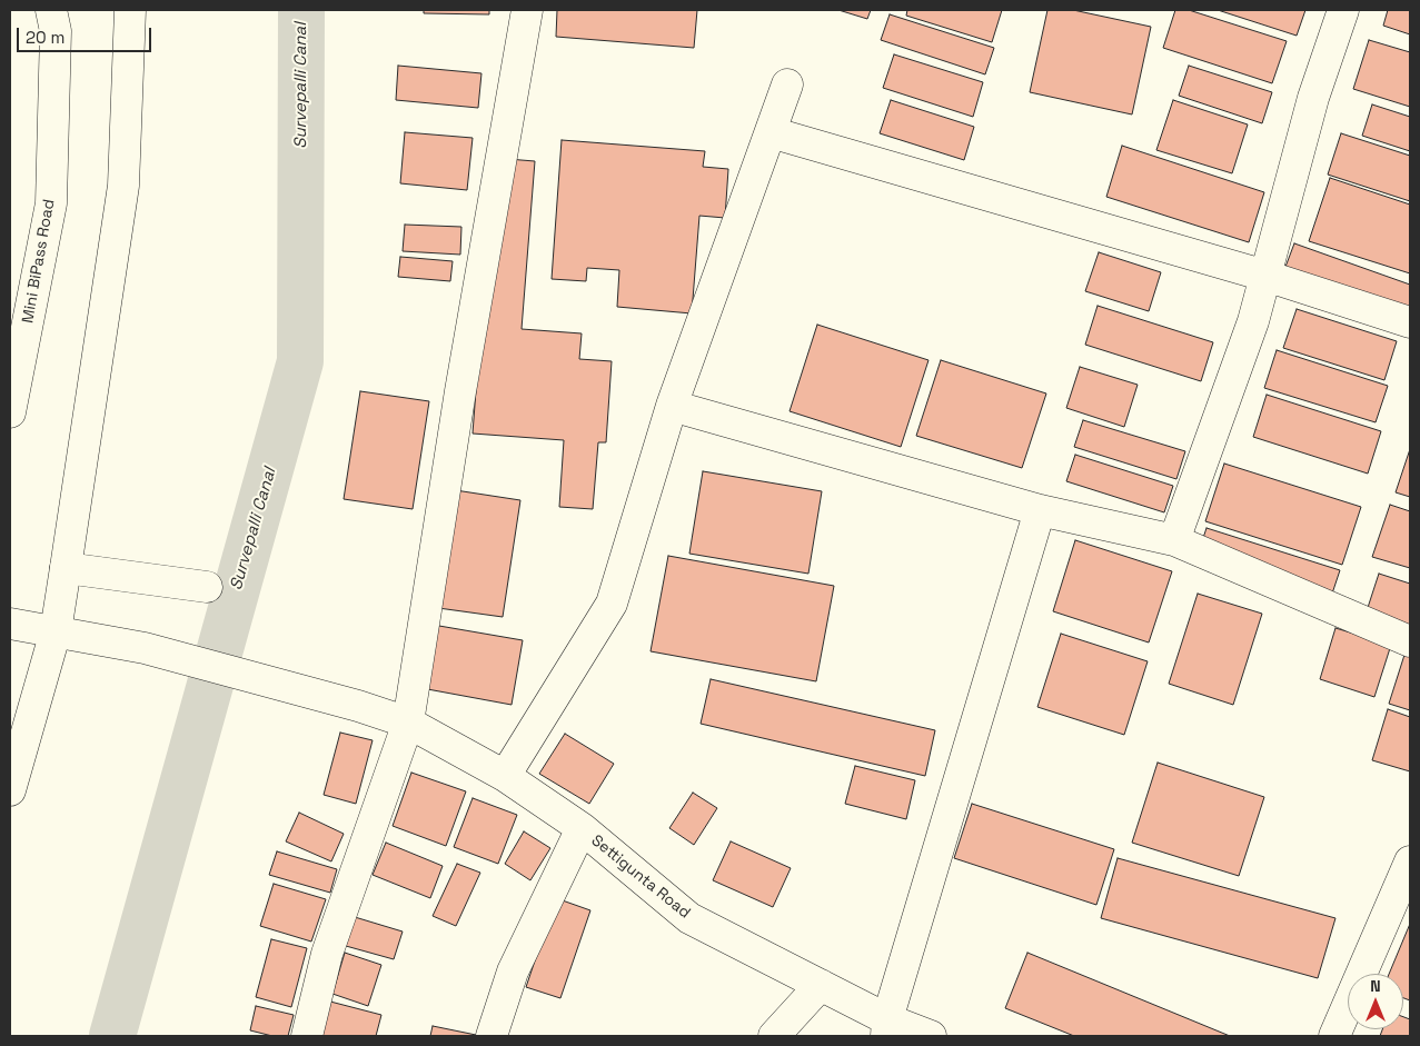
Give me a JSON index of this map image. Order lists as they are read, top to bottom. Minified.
{"streets":{"street":["Mini BiPass Road","Settigunta Road"]},"water":["Survepalli Canal"],"scale_bar":"20 m","north":"top"}
